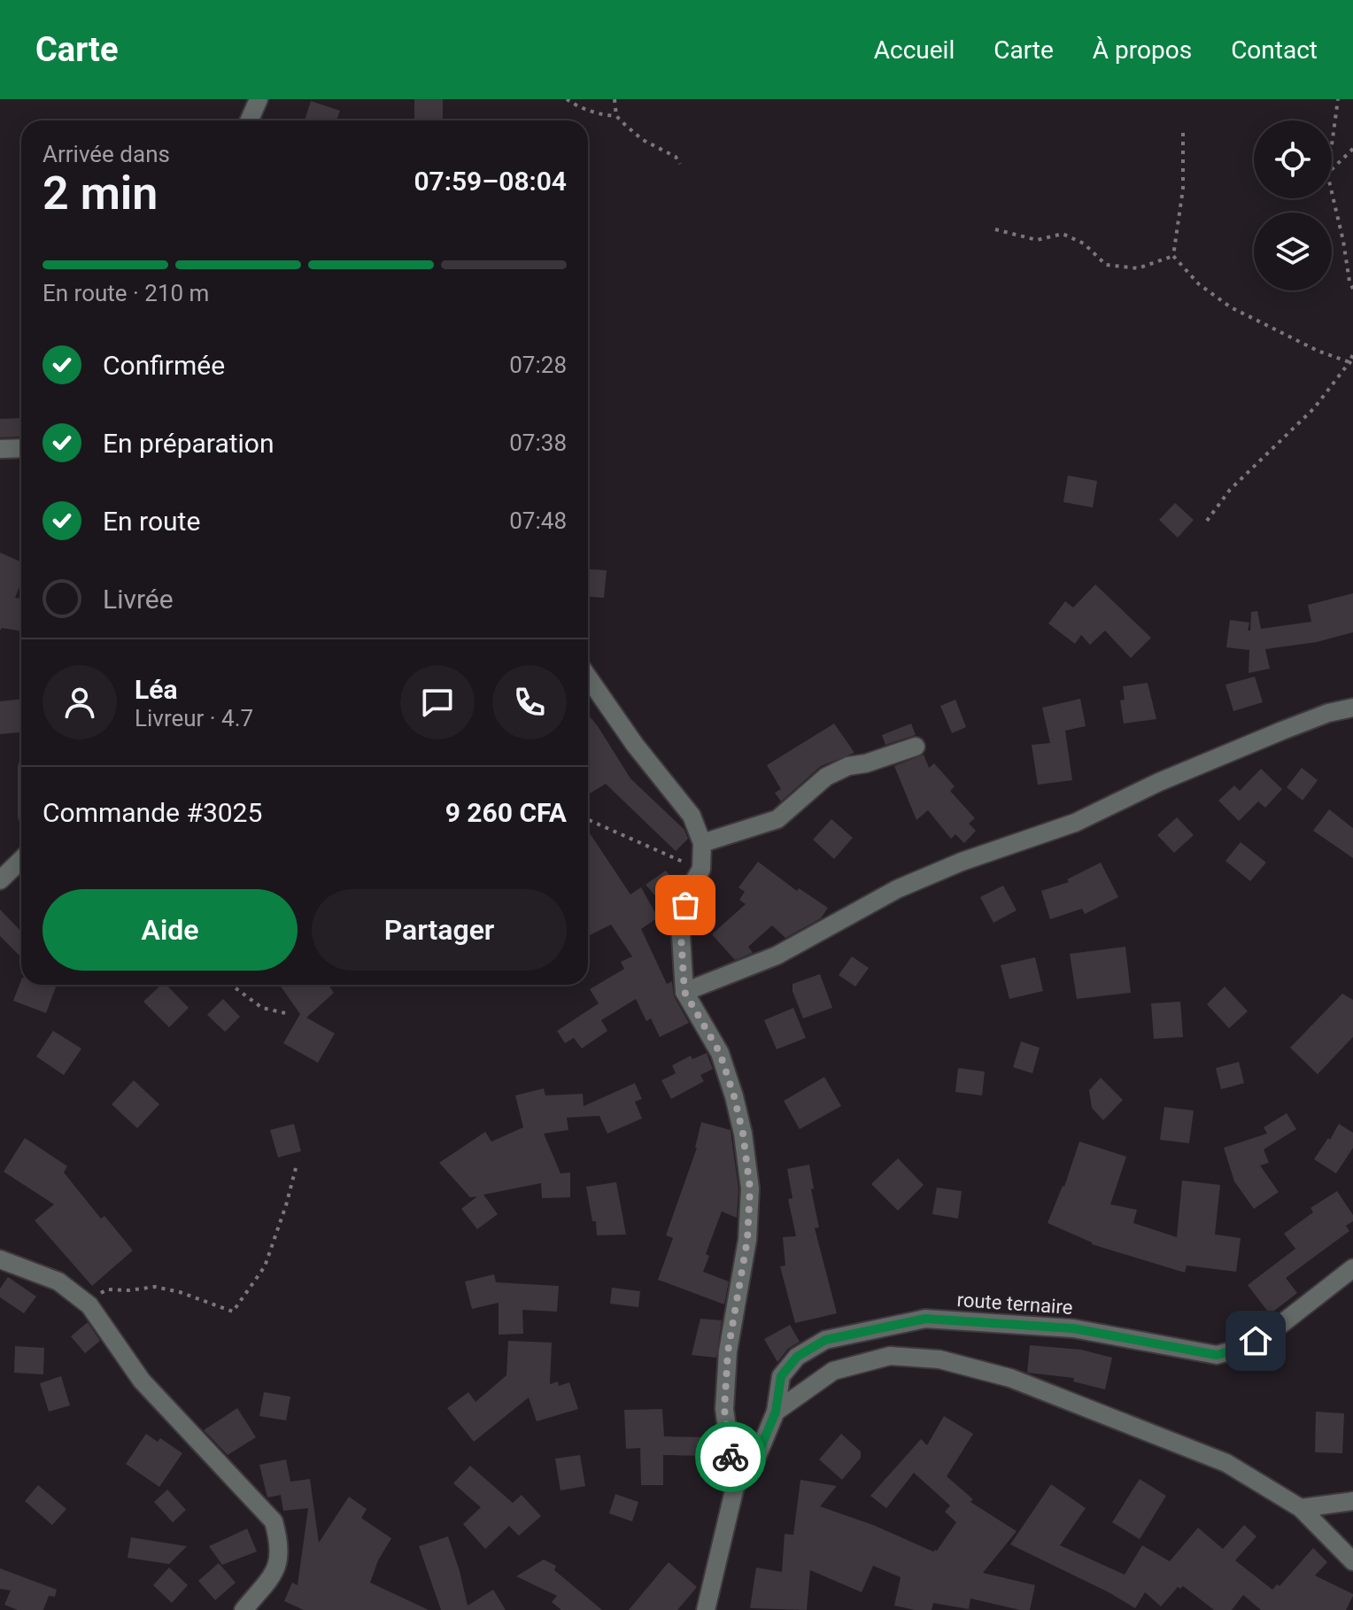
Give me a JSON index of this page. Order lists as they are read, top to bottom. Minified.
{"streets":{"street":["route ternaire"]},"page":{"header":"Carte","nav":["Accueil","Carte","À propos","Contact"],"heading":["2 min","Arrivée dans","07:59–08:04"],"panel":["Léa","Livreur · 4.7","Commande #3025","9 260 CFA"],"bar":"En route · 210 m","list":[["Confirmée","07:28"],["En préparation","07:38"],["En route","07:48"],"Livrée"],"buttons":["Aide","Partager"]}}
